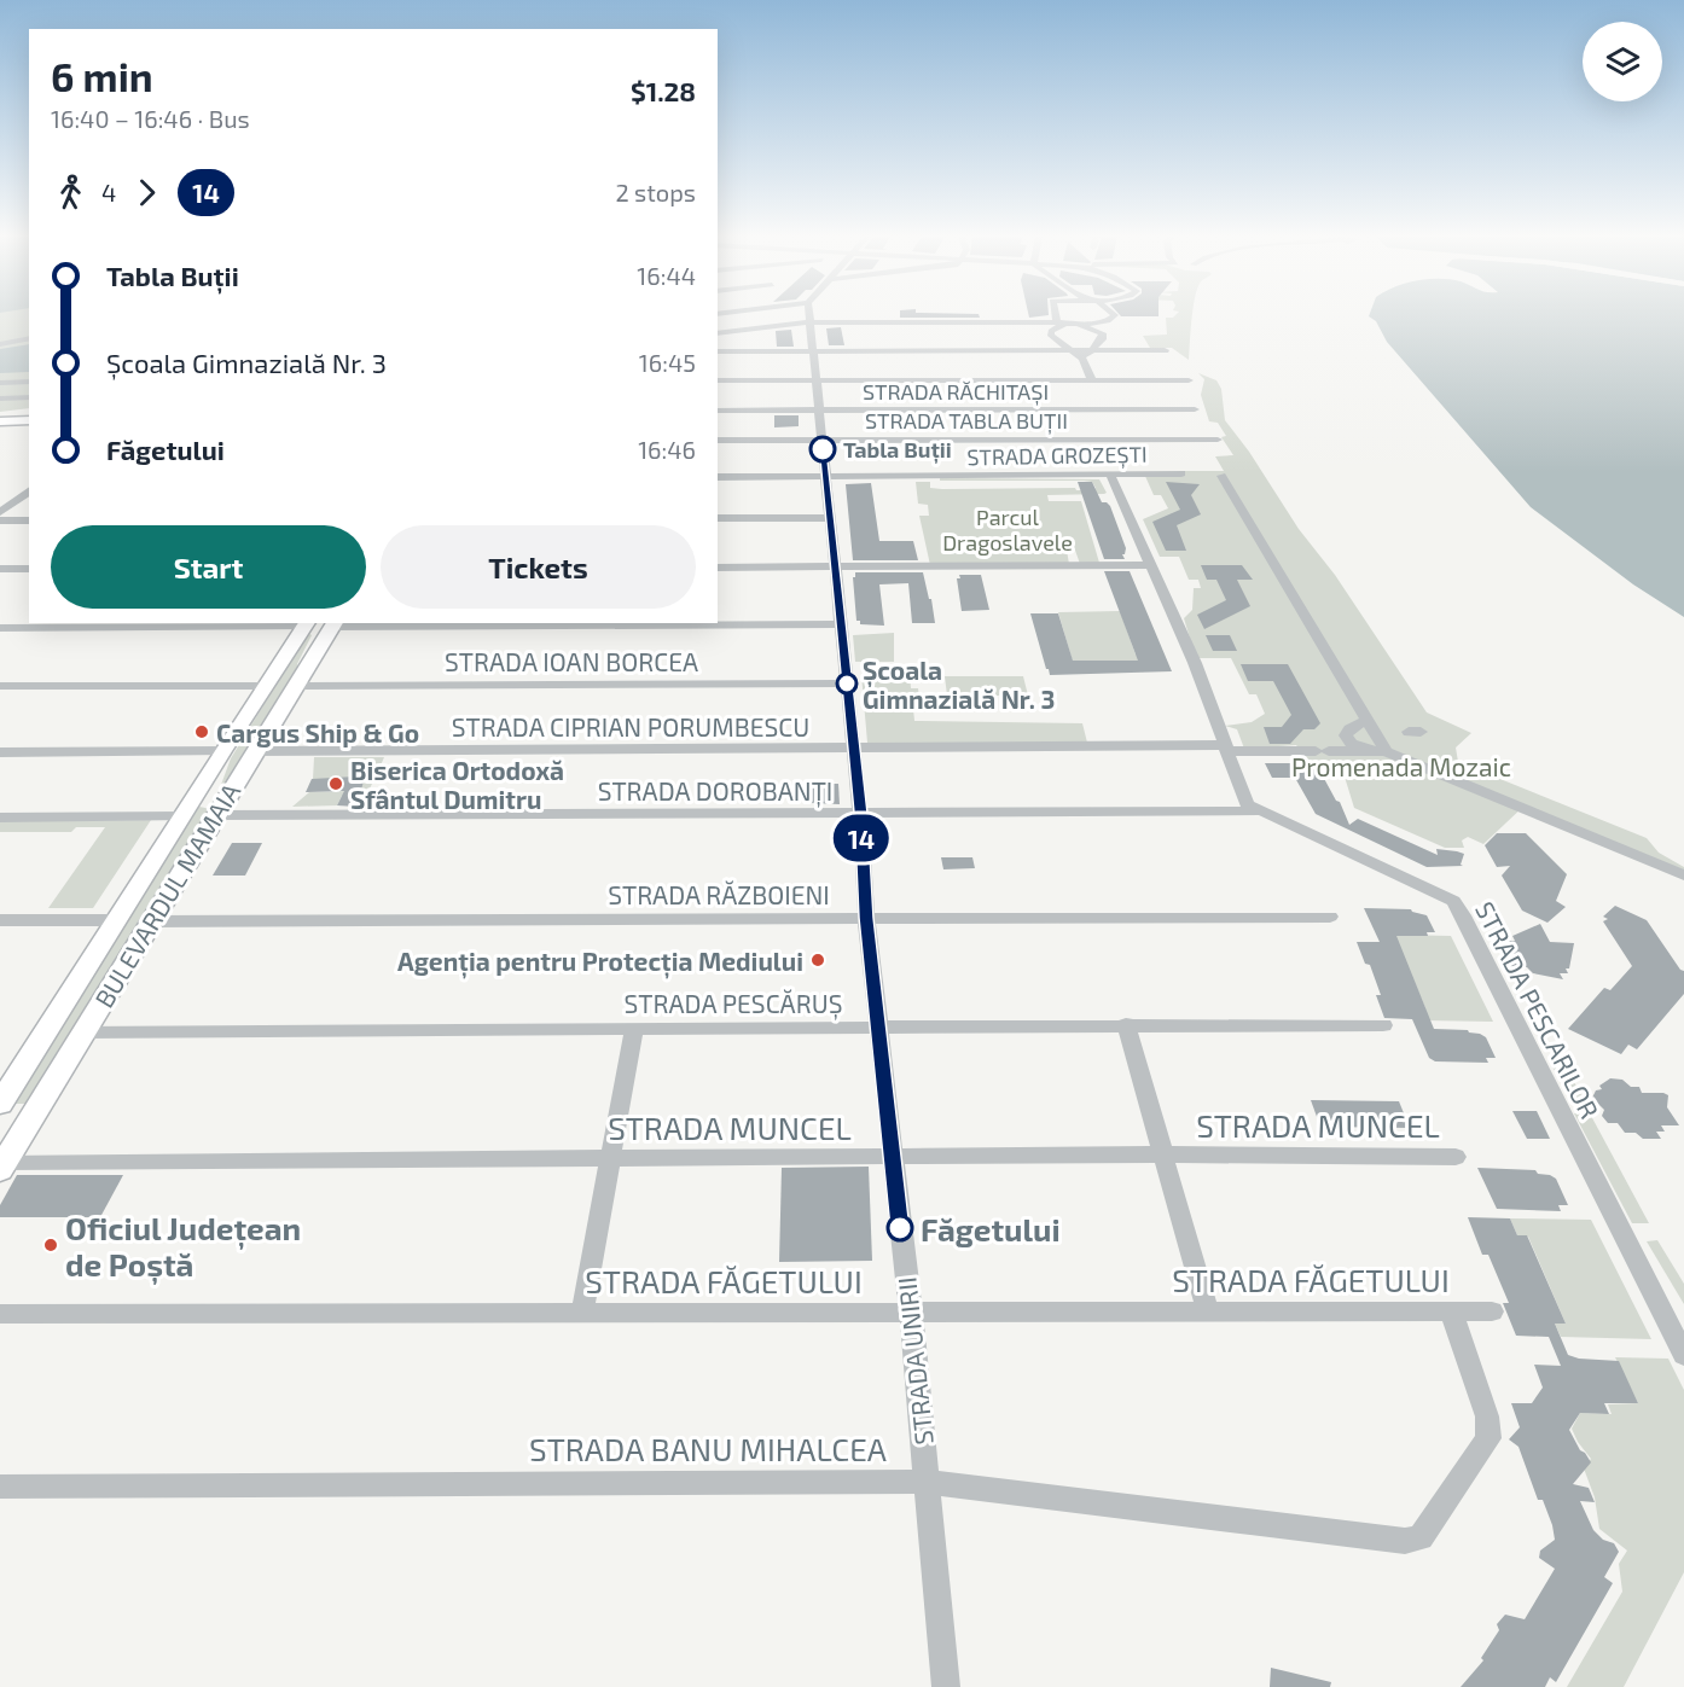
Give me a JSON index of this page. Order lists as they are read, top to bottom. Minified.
{"streets":{"main road":["BULEVARDUL MAMAIA"],"street":["STRADA RĂCHITAȘI","STRADA TABLA BUȚII","STRADA GROZEȘTI","STRADA IOAN BORCEA","STRADA CIPRIAN PORUMBESCU","STRADA DOROBANȚI","STRADA RĂZBOIENI","STRADA PESCĂRUȘ","STRADA PESCARILOR","STRADA MUNCEL","STRADA FĂGETULUI","STRADA UNIRII","STRADA BANU MIHALCEA"]},"crossings":[["STRADA RĂCHITAȘI","STRADA UNIRII"],["STRADA TABLA BUȚII","STRADA UNIRII"],["STRADA GROZEȘTI","STRADA UNIRII"],["STRADA IOAN BORCEA","BULEVARDUL MAMAIA"],["STRADA IOAN BORCEA","STRADA UNIRII"],["STRADA CIPRIAN PORUMBESCU","BULEVARDUL MAMAIA"],["STRADA CIPRIAN PORUMBESCU","STRADA UNIRII"],["STRADA DOROBANȚI","BULEVARDUL MAMAIA"],["STRADA DOROBANȚI","STRADA PESCARILOR"],["STRADA DOROBANȚI","STRADA UNIRII"],["STRADA RĂZBOIENI","BULEVARDUL MAMAIA"],["STRADA RĂZBOIENI","STRADA UNIRII"],["BULEVARDUL MAMAIA","STRADA PESCĂRUȘ"],["BULEVARDUL MAMAIA","STRADA MUNCEL"],["STRADA PESCĂRUȘ","STRADA UNIRII"],["STRADA MUNCEL","STRADA UNIRII"],["STRADA FĂGETULUI","STRADA UNIRII"],["STRADA FĂGETULUI","STRADA BANU MIHALCEA"],["STRADA UNIRII","STRADA BANU MIHALCEA"]],"parks":["Parcul Dragoslavele","Promenada Mozaic"],"places":["Tabla Buții","Școala Gimnazială Nr. 3","Cargus Ship & Go","Biserica Ortodoxă Sfântul Dumitru","Agenția pentru Protecția Mediului","Făgetului","Oficiul Județean de Poștă"],"lines":["bus line 14"],"page":{"on_map":"14","heading":["6 min","16:40 – 16:46 · Bus","$1.28"],"legs":["4","14","2 stops"],"list":[{"name":"Tabla Buții","value":"16:44"},{"name":"Școala Gimnazială Nr. 3","value":"16:45"},{"name":"Făgetului","value":"16:46"}],"buttons":["Start","Tickets"]}}
